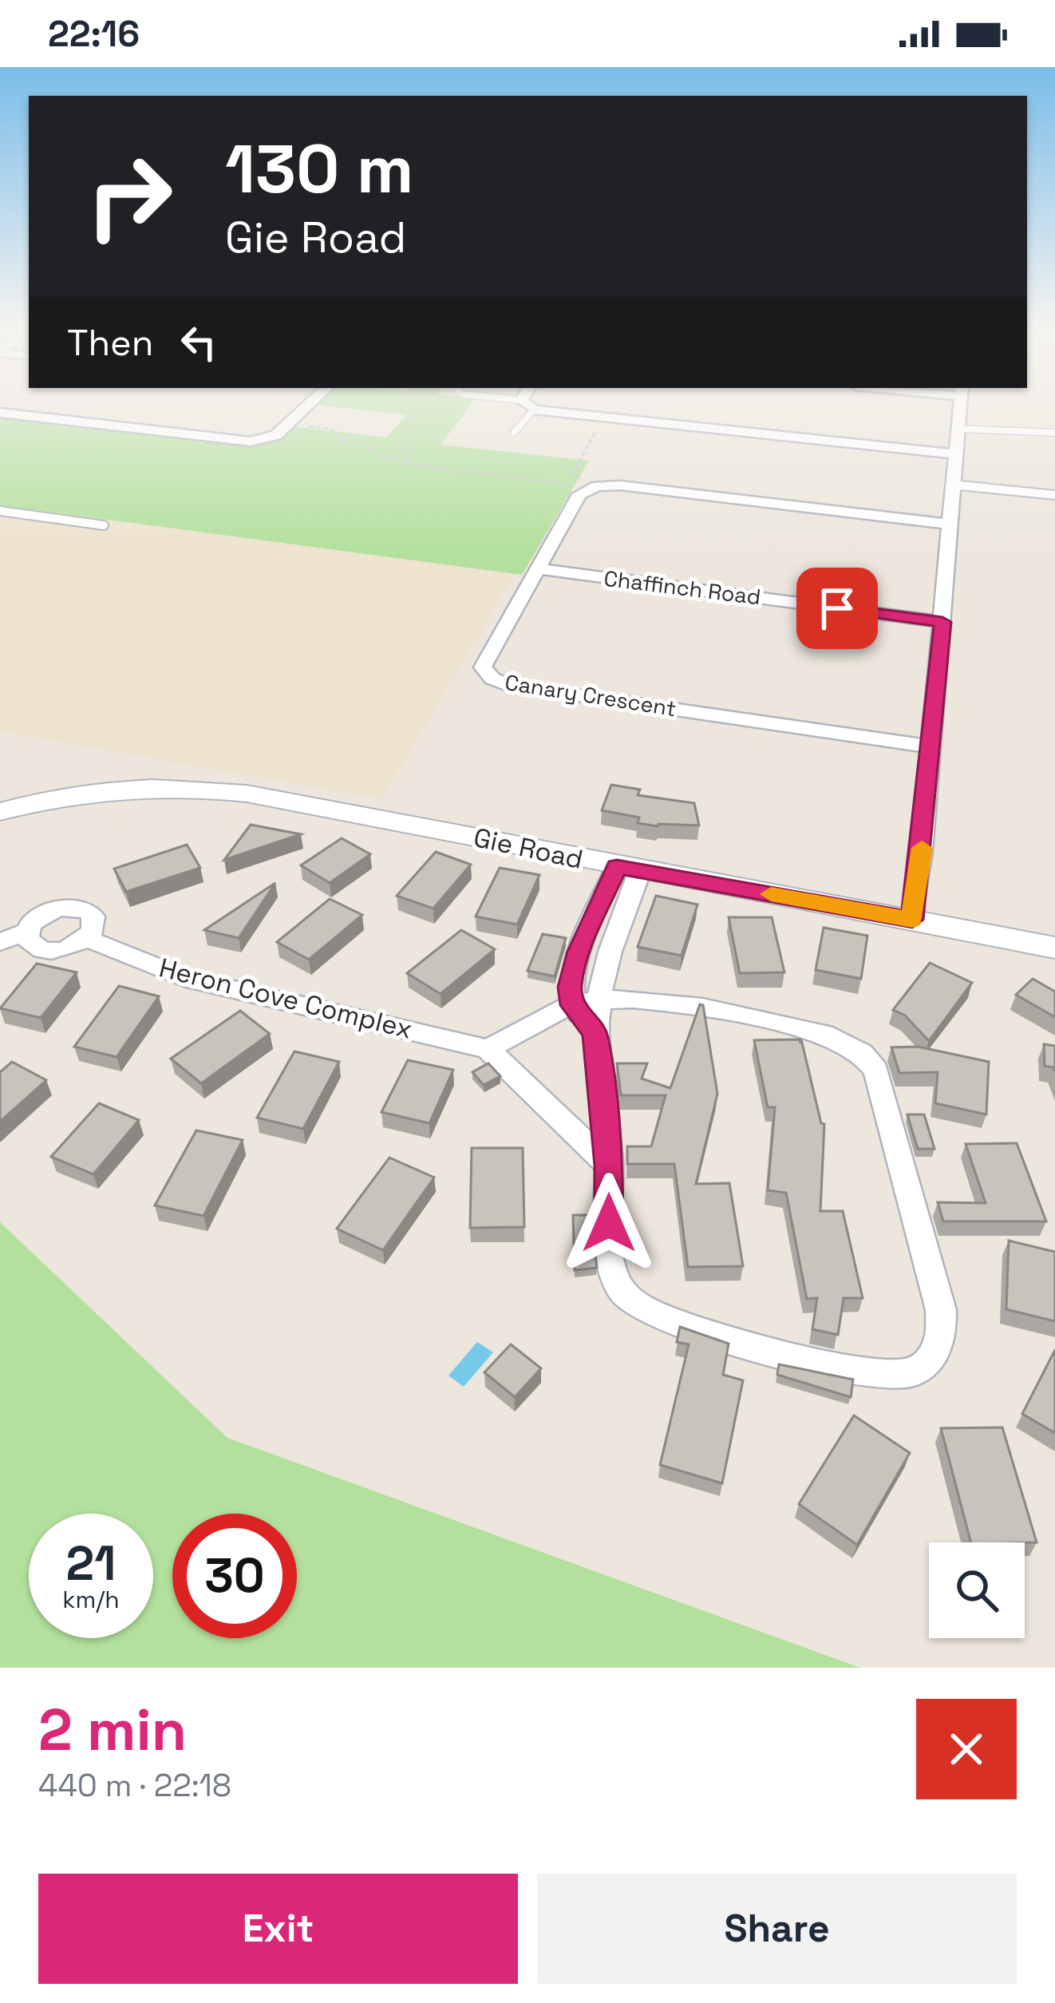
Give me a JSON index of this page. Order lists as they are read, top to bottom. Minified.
{"streets":{"street":["Chaffinch Road","Canary Crescent","Gie Road","Heron Cove Complex"]},"crossings":[["Chaffinch Road","Canary Crescent"]],"page":{"status":"22:16","turn":["130 m","Gie Road"],"then":"Then","speed":"21 km/h","limit":"30","heading":["2 min","440 m · 22:18"],"buttons":["Exit","Share"]}}
